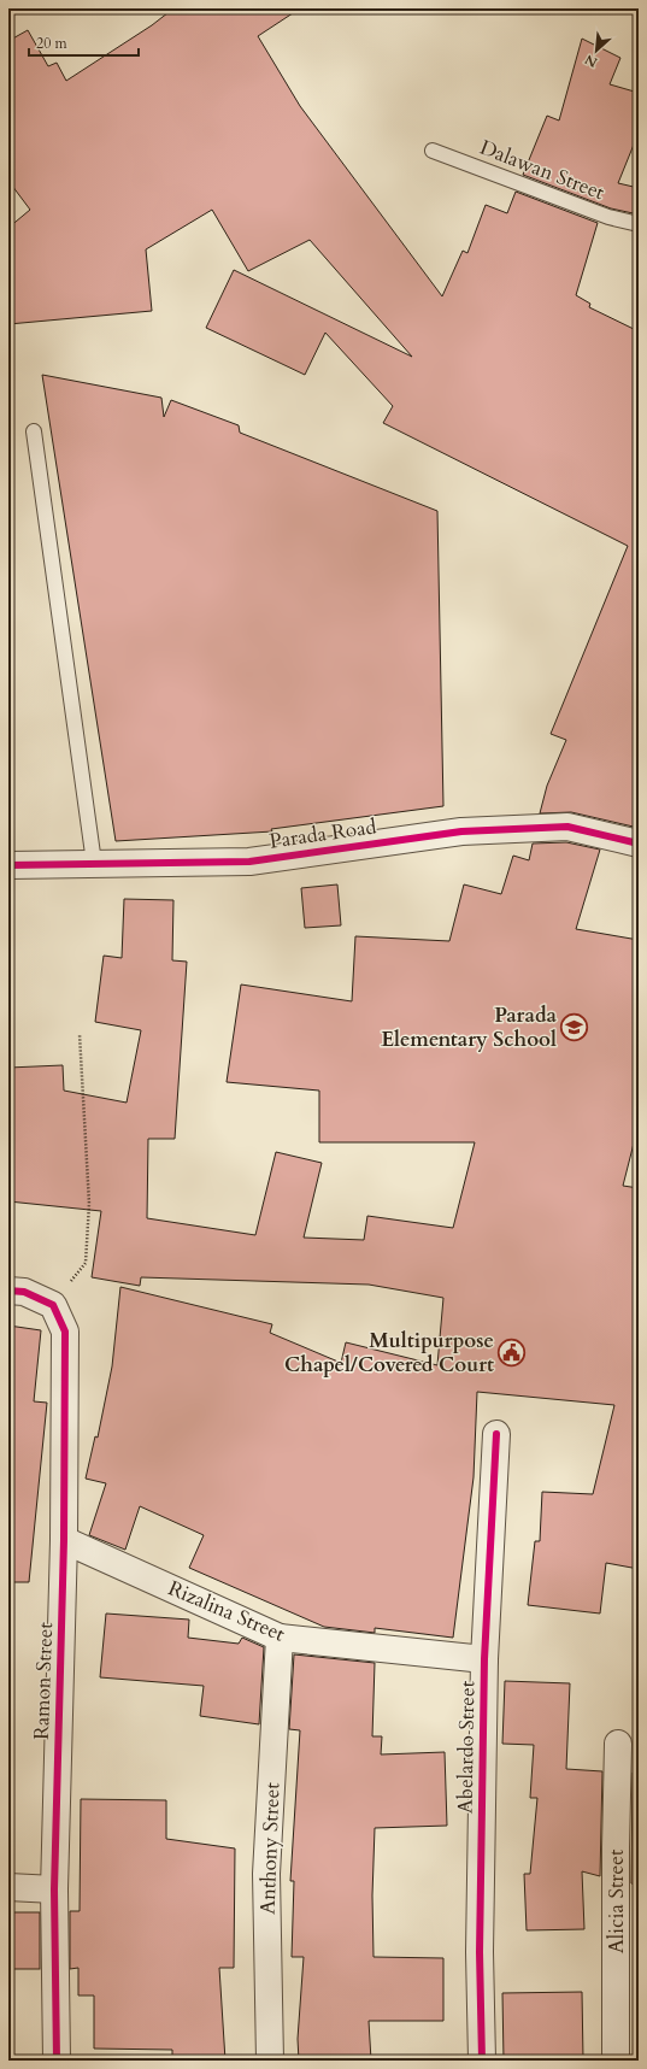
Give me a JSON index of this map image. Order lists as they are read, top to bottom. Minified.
{"streets":{"street":["Parada Road","Rizalina Street","Ramon Street","Abelardo Street","Anthony Street","Alicia Street"],"lane":["Dalawan Street"]},"crossings":[["Rizalina Street","Ramon Street"],["Rizalina Street","Abelardo Street"],["Rizalina Street","Anthony Street"]],"places":{"school or university":["Parada Elementary School"],"public building":["Multipurpose Chapel/Covered Court"]},"scale_bar":"20 m","north":"bottom left"}
